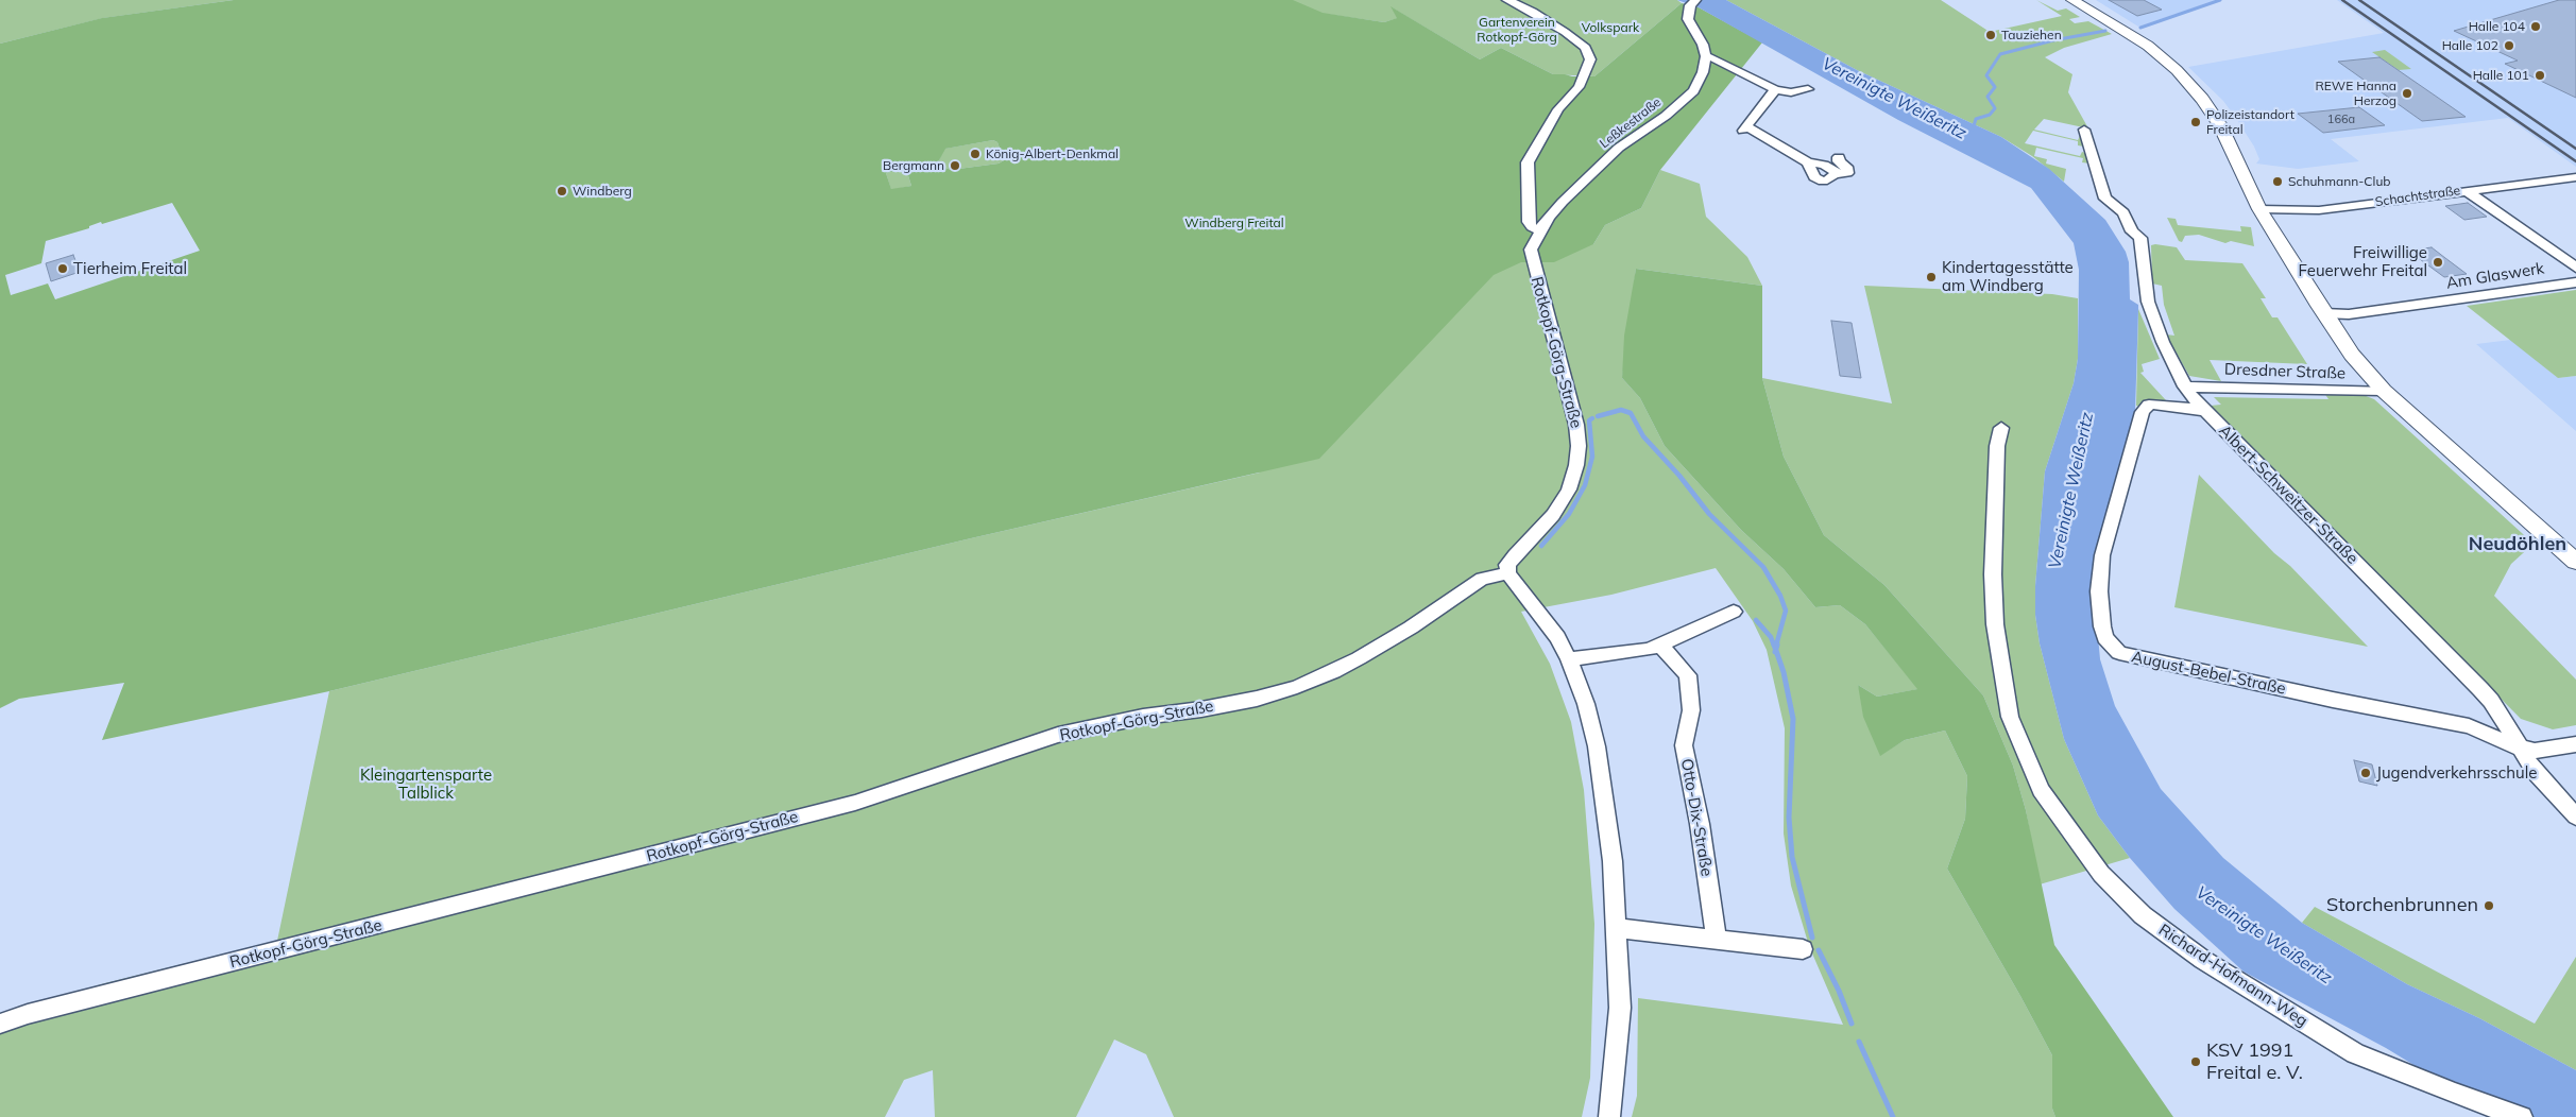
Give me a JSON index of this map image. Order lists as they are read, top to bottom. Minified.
{"streets":{"street":["Leßkestraße","Schachtstraße","Am Glaswerk","Rotkopf-Görg-Straße","Dresdner Straße","Albert-Schweitzer-Straße","August-Bebel-Straße","Otto-Dix-Straße","Richard-Hofmann-Weg"]},"crossings":[["Leßkestraße","Rotkopf-Görg-Straße"],["Schachtstraße","Am Glaswerk"],["Dresdner Straße","Albert-Schweitzer-Straße"],["Albert-Schweitzer-Straße","August-Bebel-Straße"]],"districts":["Neudöhlen"],"water":["Vereinigte Weißeritz"],"parks":["Gartenverein Rotkopf-Görg","Volkspark","Windberg Freital","Kleingartensparte Talblick"],"places":["Halle 104","Tauziehen","Halle 102","Halle 101","REWE Hanna Herzog","Polizeistandort Freital","König-Albert-Denkmal","Bergmann","Schuhmann-Club","Windberg","Freiwillige Feuerwehr Freital","Tierheim Freital","Kindertagesstätte am Windberg","Jugendverkehrsschule","Storchenbrunnen","KSV 1991 Freital e. V."],"house_numbers":["166a"]}
